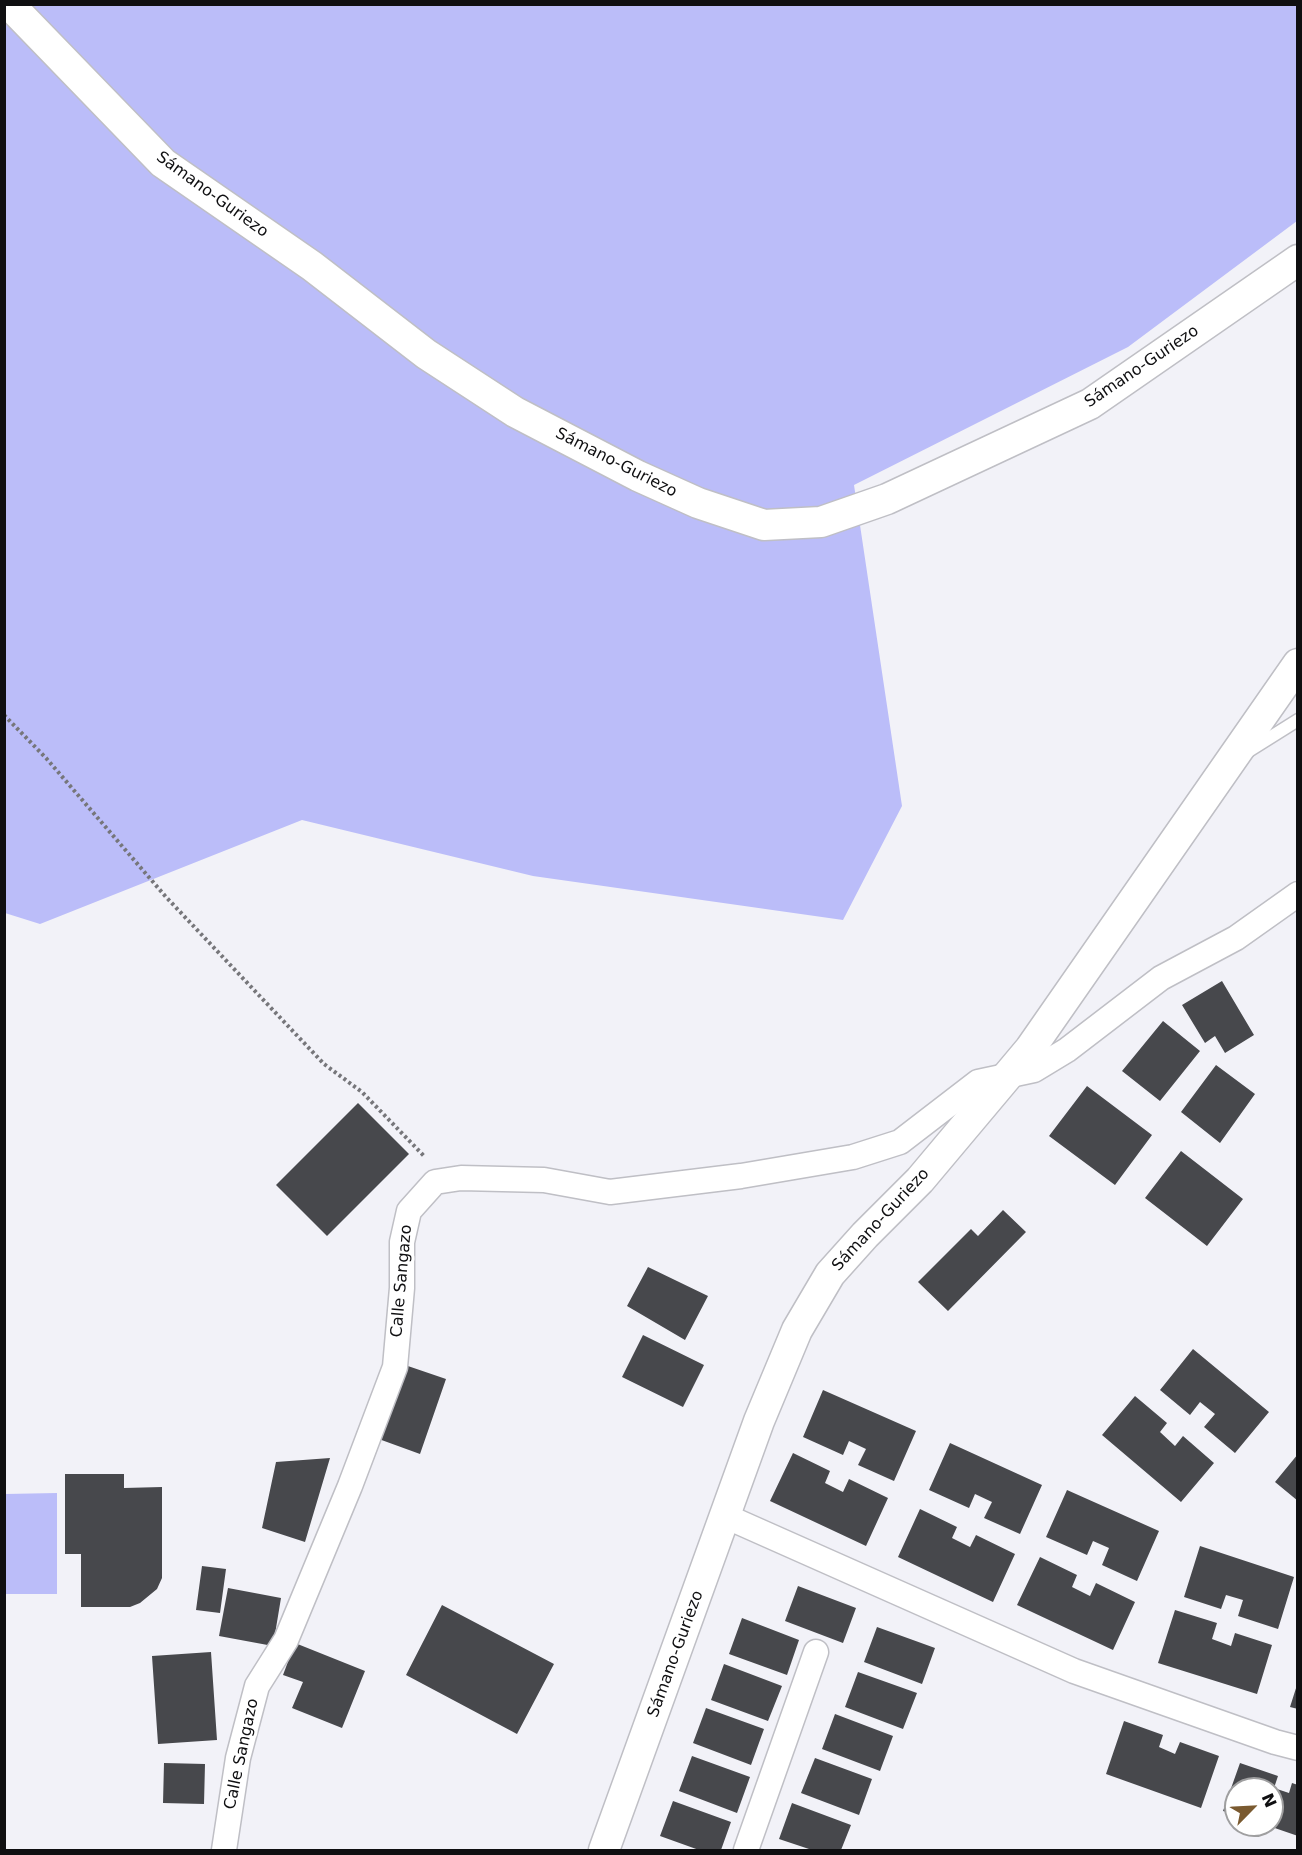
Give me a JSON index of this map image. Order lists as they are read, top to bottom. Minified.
{"streets":{"street":["Sámano-Guriezo","Calle Sangazo"]},"crossings":[["Sámano-Guriezo","Calle Sangazo"]],"north":"top right"}
